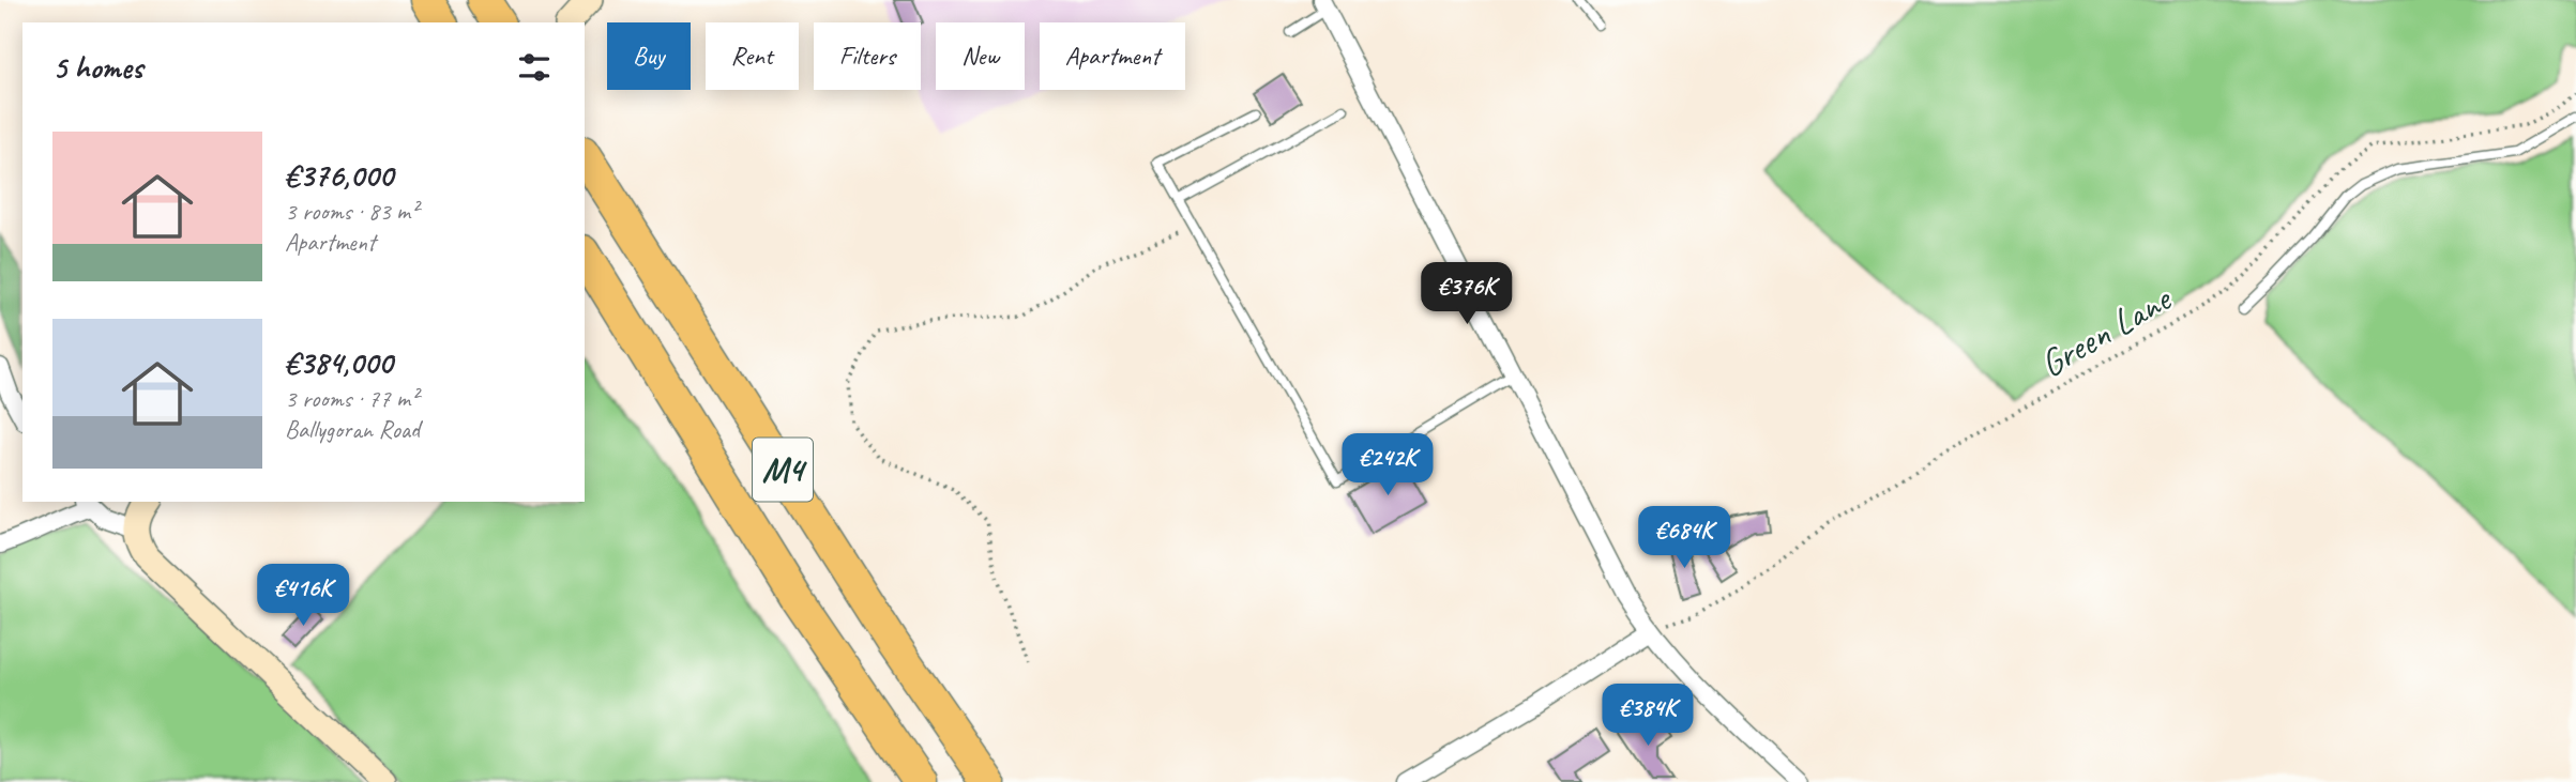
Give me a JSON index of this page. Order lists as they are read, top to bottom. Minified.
{"streets":{"highway":["M4"],"path":["Green Lane"]},"page":{"chip":["Buy","Rent","Filters","New","Apartment"],"heading":"5 homes","list":[{"name":"€376,000","note":"3 rooms · 83 m² · Apartment"},{"name":"€384,000","note":"3 rooms · 77 m² · Ballygoran Road"}],"price":["€376K","€242K","€684K","€416K","€384K"]}}
